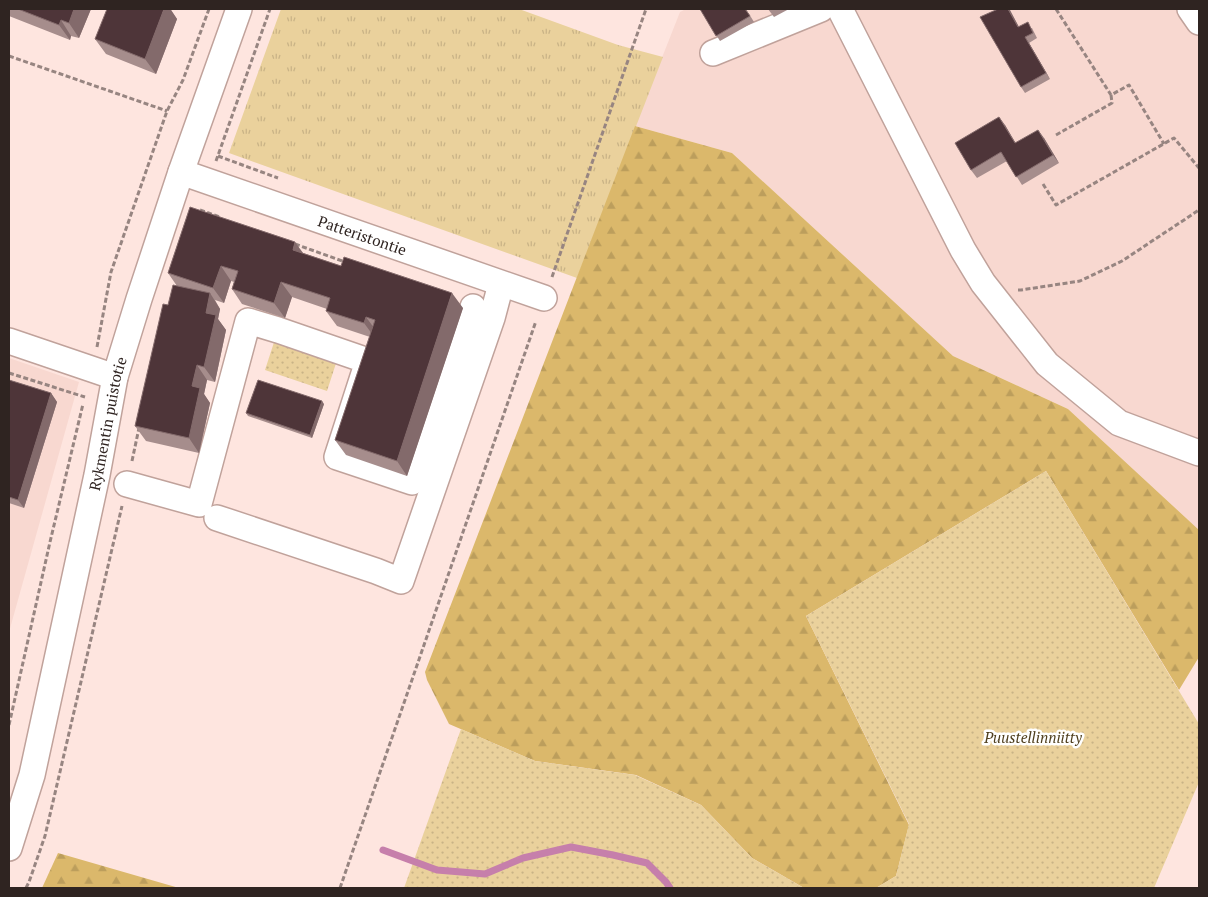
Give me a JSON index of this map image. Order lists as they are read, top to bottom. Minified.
{"streets":{"street":["Patteristontie","Rykmentin puistotie"]},"crossings":[["Patteristontie","Rykmentin puistotie"]],"parks":["Puustellinniitty"]}
